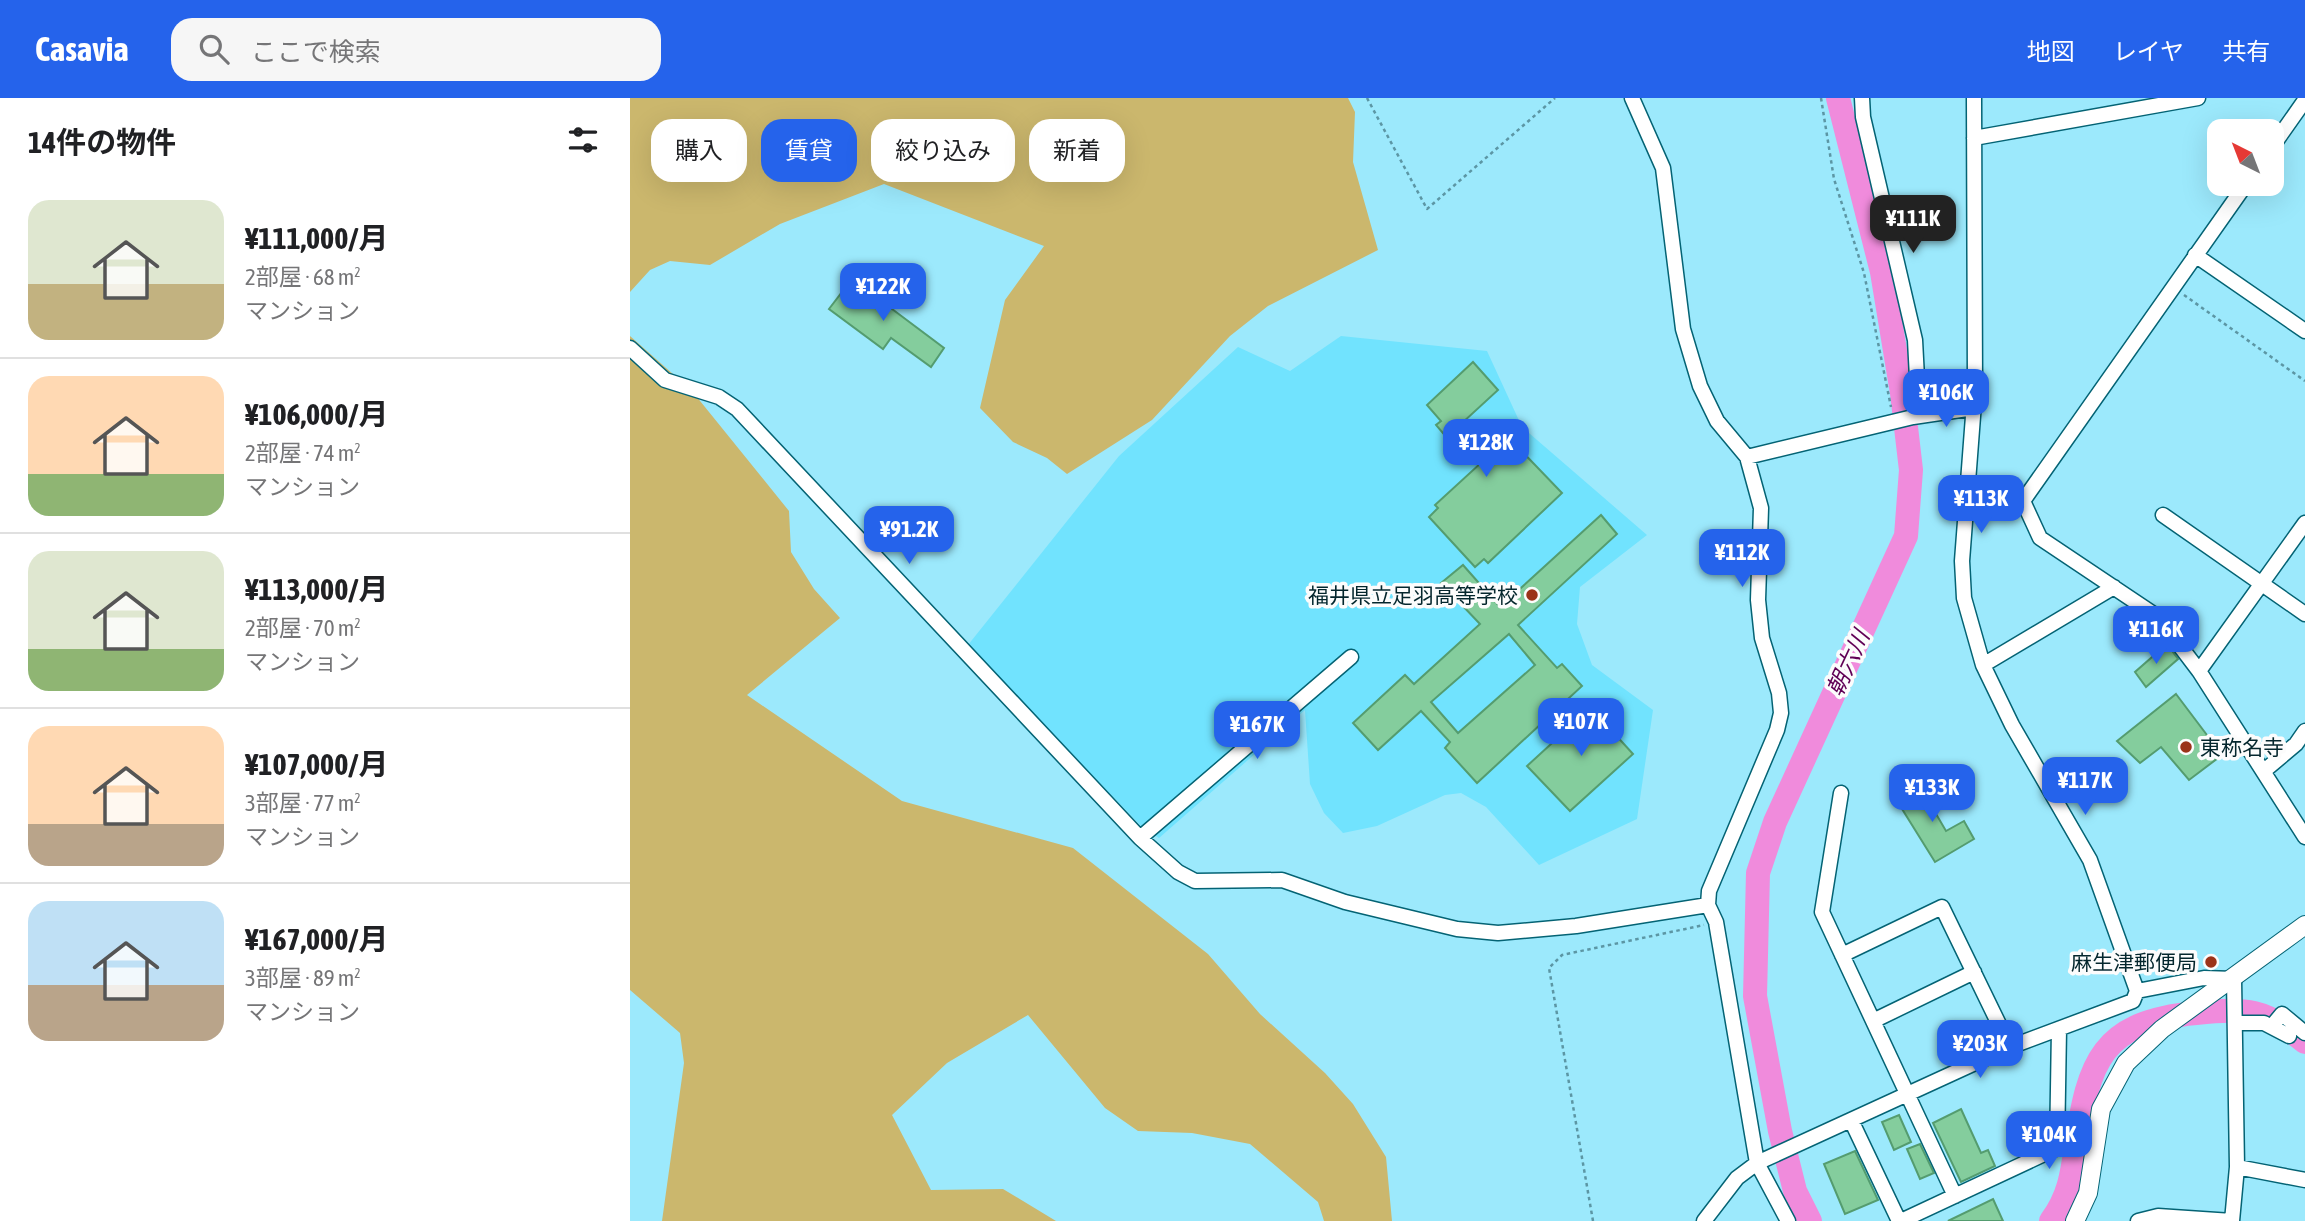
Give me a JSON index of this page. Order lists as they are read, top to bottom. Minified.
{"water":["朝六川"],"places":["福井県立足羽高等学校","東称名寺","麻生津郵便局"],"north":"top left","page":{"header":"Casavia","search":"ここで検索","nav":["地図","レイヤ","共有"],"heading":"14件の物件","chip":["購入","賃貸","絞り込み","新着"],"list":[{"name":"¥111,000/月","note":"2部屋 · 68 m² · マンション"},{"name":"¥106,000/月","note":"2部屋 · 74 m² · マンション"},{"name":"¥113,000/月","note":"2部屋 · 70 m² · マンション"},{"name":"¥107,000/月","note":"3部屋 · 77 m² · マンション"},{"name":"¥167,000/月","note":"3部屋 · 89 m² · マンション"}],"price":["¥111K","¥122K","¥106K","¥128K","¥113K","¥91.2K","¥112K","¥116K","¥107K","¥167K","¥117K","¥133K","¥203K","¥104K"]}}
